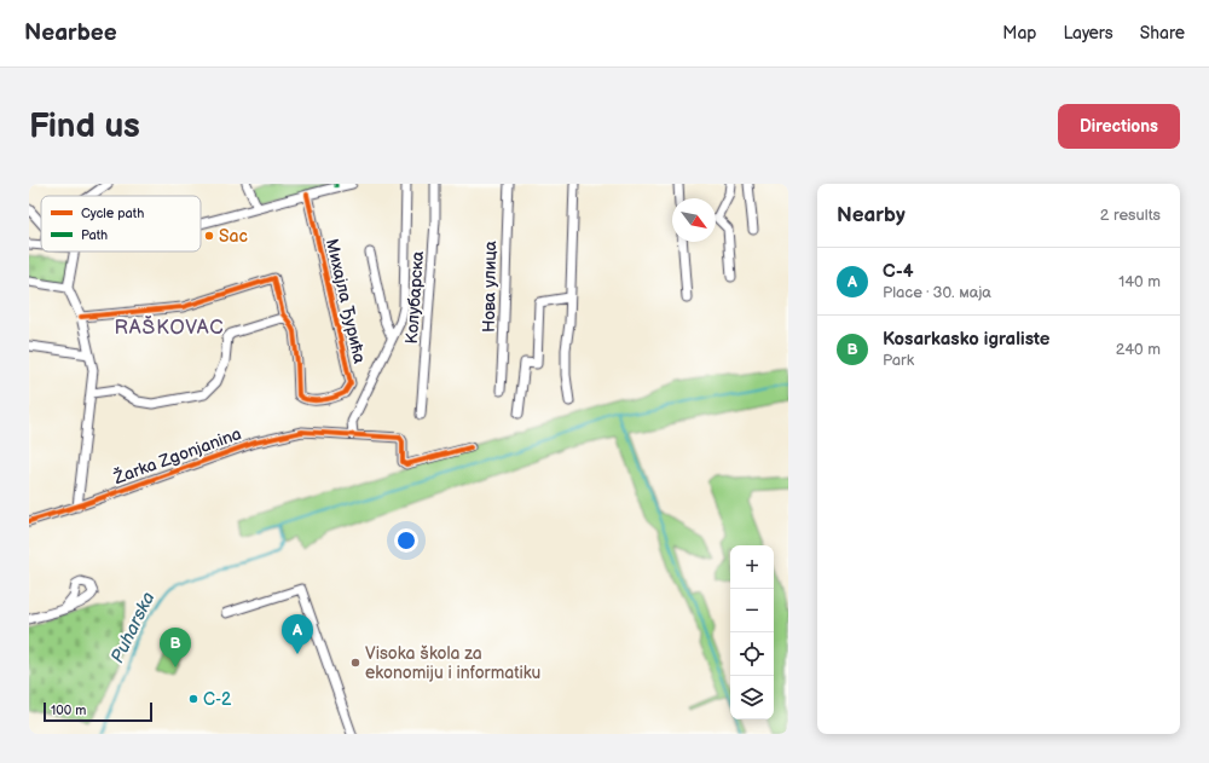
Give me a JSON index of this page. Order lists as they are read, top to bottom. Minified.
{"streets":{"street":["Нова улица","Колубарска","Михајла Ђурића","Žarka Zgonjanina"]},"districts":["RAŠKOVAC"],"water":["Puharska"],"places":["Sac","Visoka škola za ekonomiju i informatiku","C-2"],"legend":["Cycle path","Path"],"scale_bar":"100 m","north":"bottom right","page":{"header":"Nearbee","nav":["Map","Layers","Share"],"buttons":"Directions","title":"Find us","heading":["Nearby","2 results"],"list":[{"mark":"A","name":"C-4","note":"Place · 30. маја","value":"140 m"},{"mark":"B","name":"Kosarkasko igraliste","note":"Park","value":"240 m"}],"map_buttons":["+","−"],"pins":["A","B"],"scale":"100 m"}}
